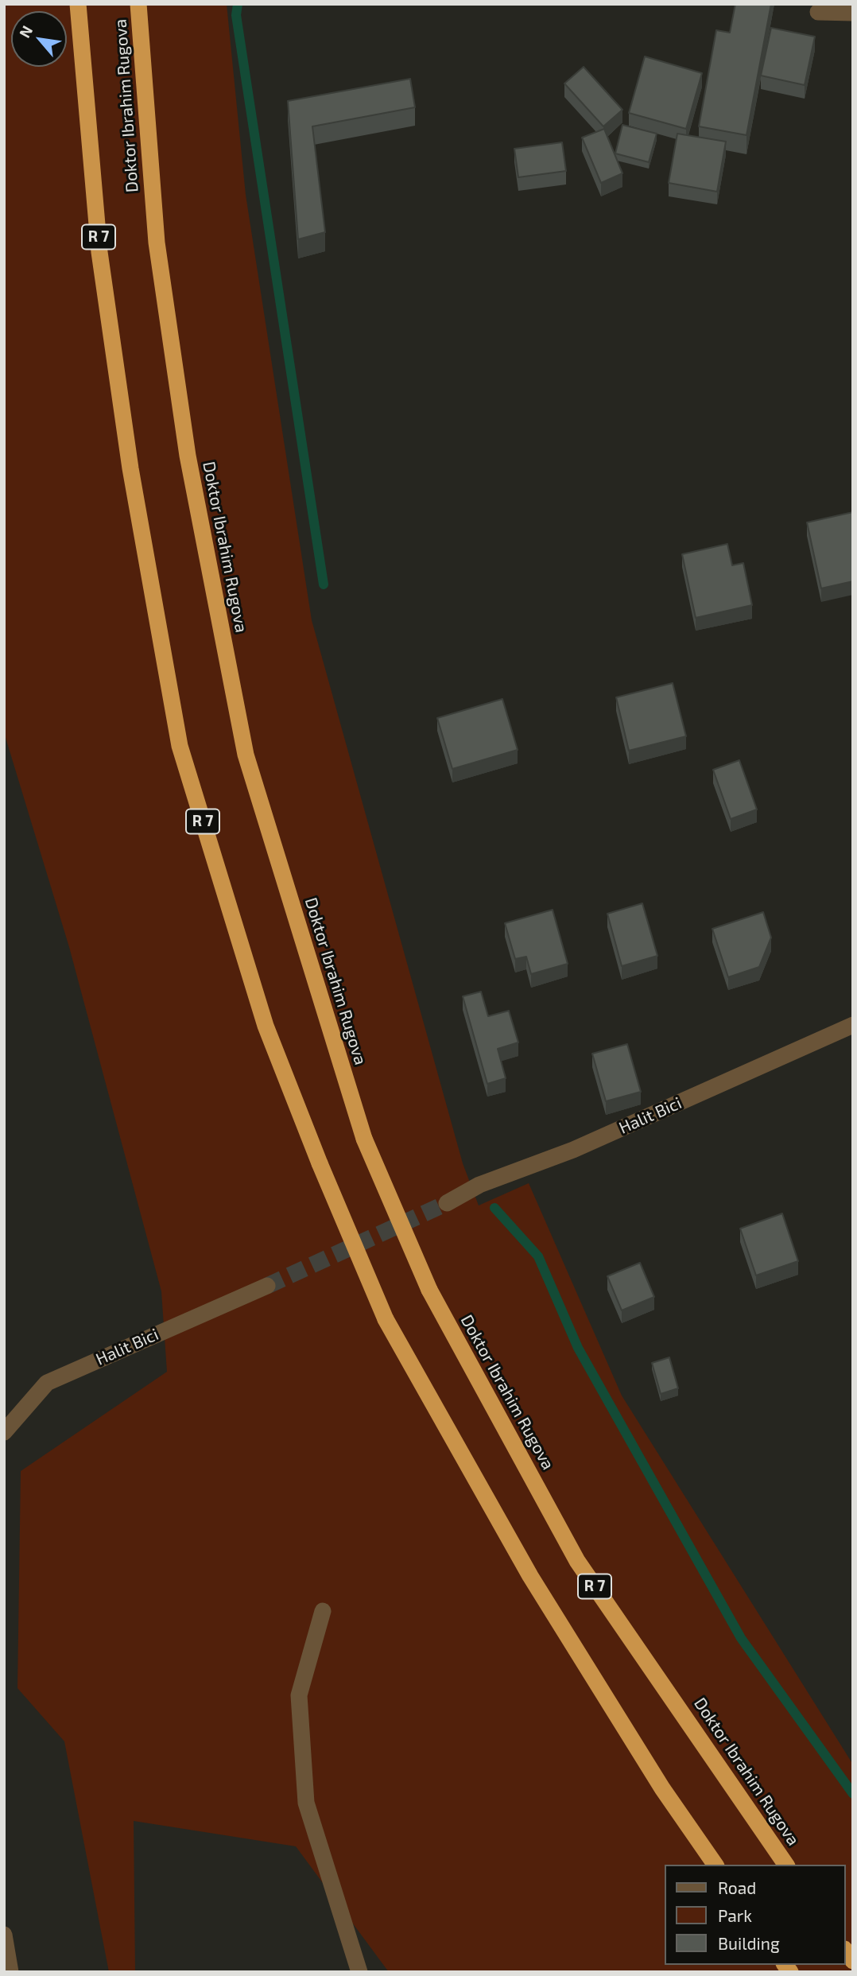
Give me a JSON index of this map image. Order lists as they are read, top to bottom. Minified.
{"streets":{"highway":["Doktor Ibrahim Rugova","R 7"],"street":["Halit Bici"]},"legend":["Road","Park","Building"],"north":"top left"}
